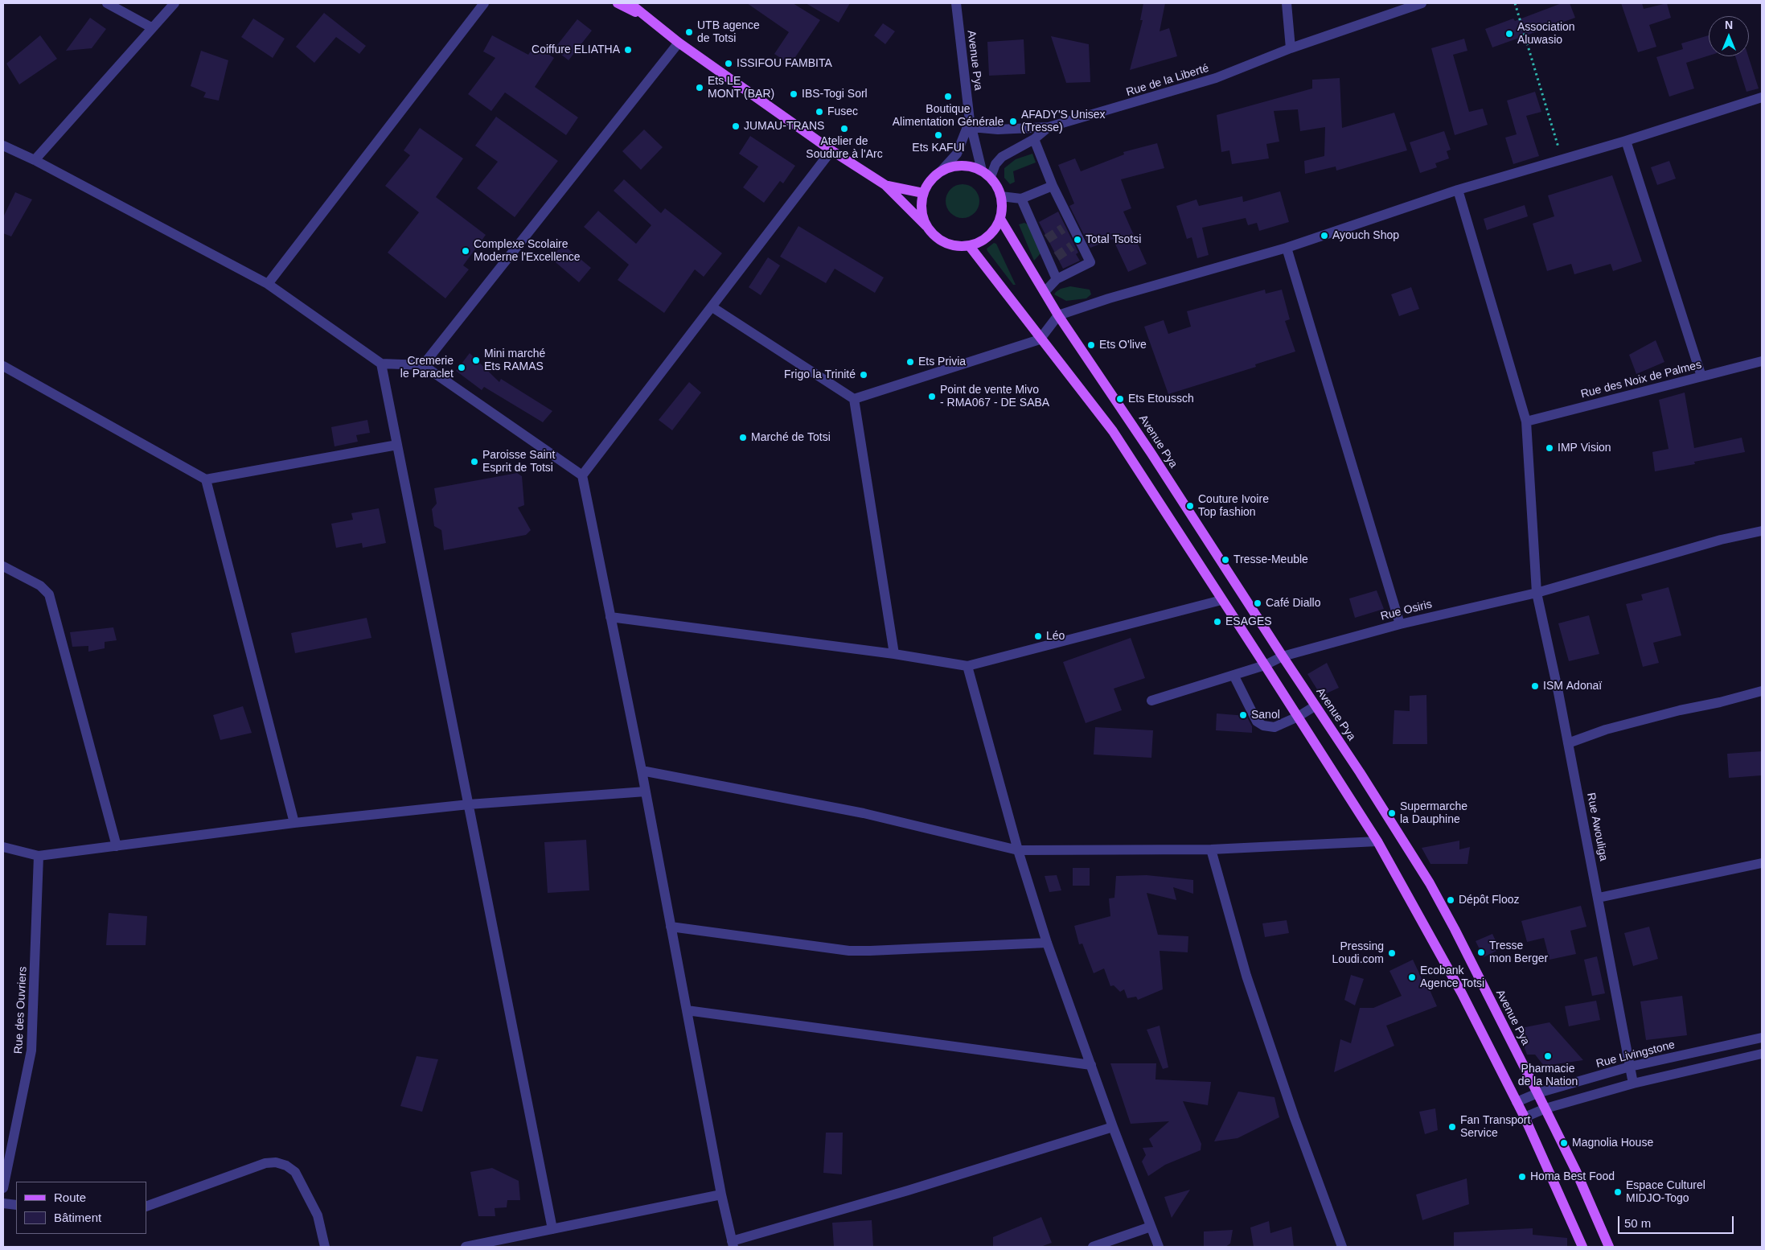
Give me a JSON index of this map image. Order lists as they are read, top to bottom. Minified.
{"streets":{"main road":["Avenue Pya"],"street":["Rue de la Liberté","Rue des Noix de Palmes","Rue Osiris","Rue Awouliga","Rue des Ouvriers","Rue Livingstone"]},"crossings":[["Avenue Pya","Rue Osiris"],["Avenue Pya","Rue Livingstone"],["Rue des Noix de Palmes","Rue Awouliga"],["Rue Osiris","Rue Awouliga"],["Rue Awouliga","Rue Livingstone"]],"places":["UTB agence de Totsi","Association Aluwasio","Coiffure ELIATHA","ISSIFOU FAMBITA","Ets LE MONT (BAR)","IBS-Togi Sorl","Boutique Alimentation Générale","Fusec","AFADY'S Unisex (Tresse)","JUMAU-TRANS","Atelier de Soudure à l'Arc","Ets KAFUI","Ayouch Shop","Total Tsotsi","Complexe Scolaire Moderne l'Excellence","Ets O'live","Mini marché Ets RAMAS","Ets Privia","Cremerie le Paraclet","Frigo la Trinité","Point de vente Mivo - RMA067 - DE SABA","Ets Etoussch","Marché de Totsi","IMP Vision","Paroisse Saint Esprit de Totsi","Couture Ivoire Top fashion","Tresse-Meuble","Café Diallo","ESAGES","Léo","ISM Adonaï","Sanol","Supermarche la Dauphine","Dépôt Flooz","Tresse mon Berger","Pressing Loudi.com","Ecobank Agence Totsi","Pharmacie de la Nation","Fan Transport Service","Magnolia House","Homa Best Food","Espace Culturel MIDJO-Togo"],"legend":["Route","Bâtiment"],"scale_bar":"50 m","north":"top"}
